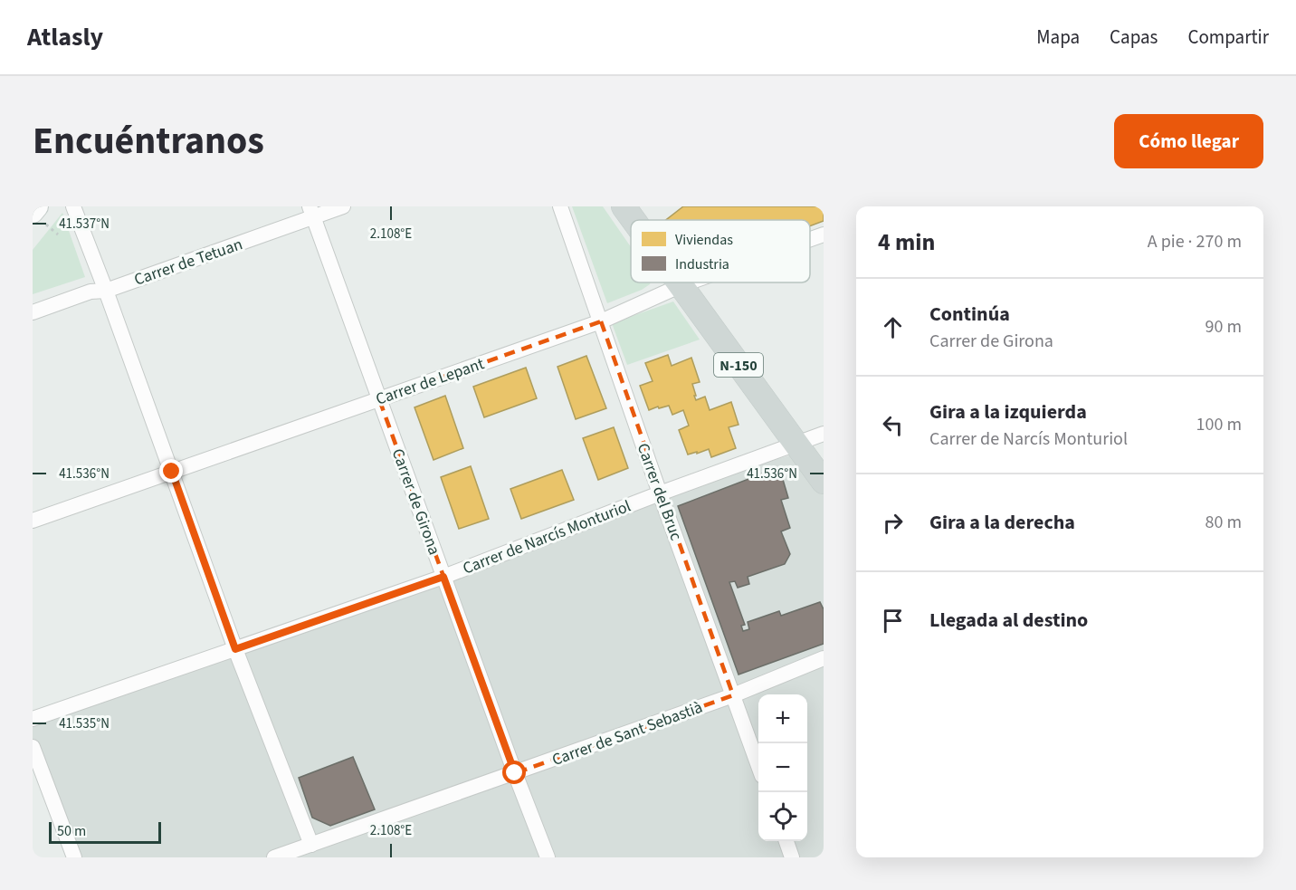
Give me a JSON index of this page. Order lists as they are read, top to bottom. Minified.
{"streets":{"main road":["N-150"],"street":["Carrer de Tetuan","Carrer de Lepant","Carrer del Bruc","Carrer de Girona","Carrer de Narcís Monturiol","Carrer de Sant Sebastià"]},"crossings":[["Carrer de Tetuan","Carrer de Girona"],["N-150","Carrer de Lepant"],["N-150","Carrer de Narcís Monturiol"],["Carrer de Lepant","Carrer del Bruc"],["Carrer de Lepant","Carrer de Girona"],["Carrer del Bruc","Carrer de Narcís Monturiol"],["Carrer del Bruc","Carrer de Sant Sebastià"],["Carrer de Girona","Carrer de Narcís Monturiol"],["Carrer de Girona","Carrer de Sant Sebastià"]],"legend":["Viviendas","Industria"],"scale_bar":"50 m","page":{"header":"Atlasly","nav":["Mapa","Capas","Compartir"],"title":"Encuéntranos","buttons":"Cómo llegar","heading":["4 min","A pie · 270 m"],"list":[["Continúa","Carrer de Girona","90 m"],["Gira a la izquierda","Carrer de Narcís Monturiol","100 m"],["Gira a la derecha","80 m"],"Llegada al destino"],"map_buttons":["+","−"],"scale":"50 m"},"coordinates":["41.537°N","2.108°E","41.536°N","41.535°N"]}
